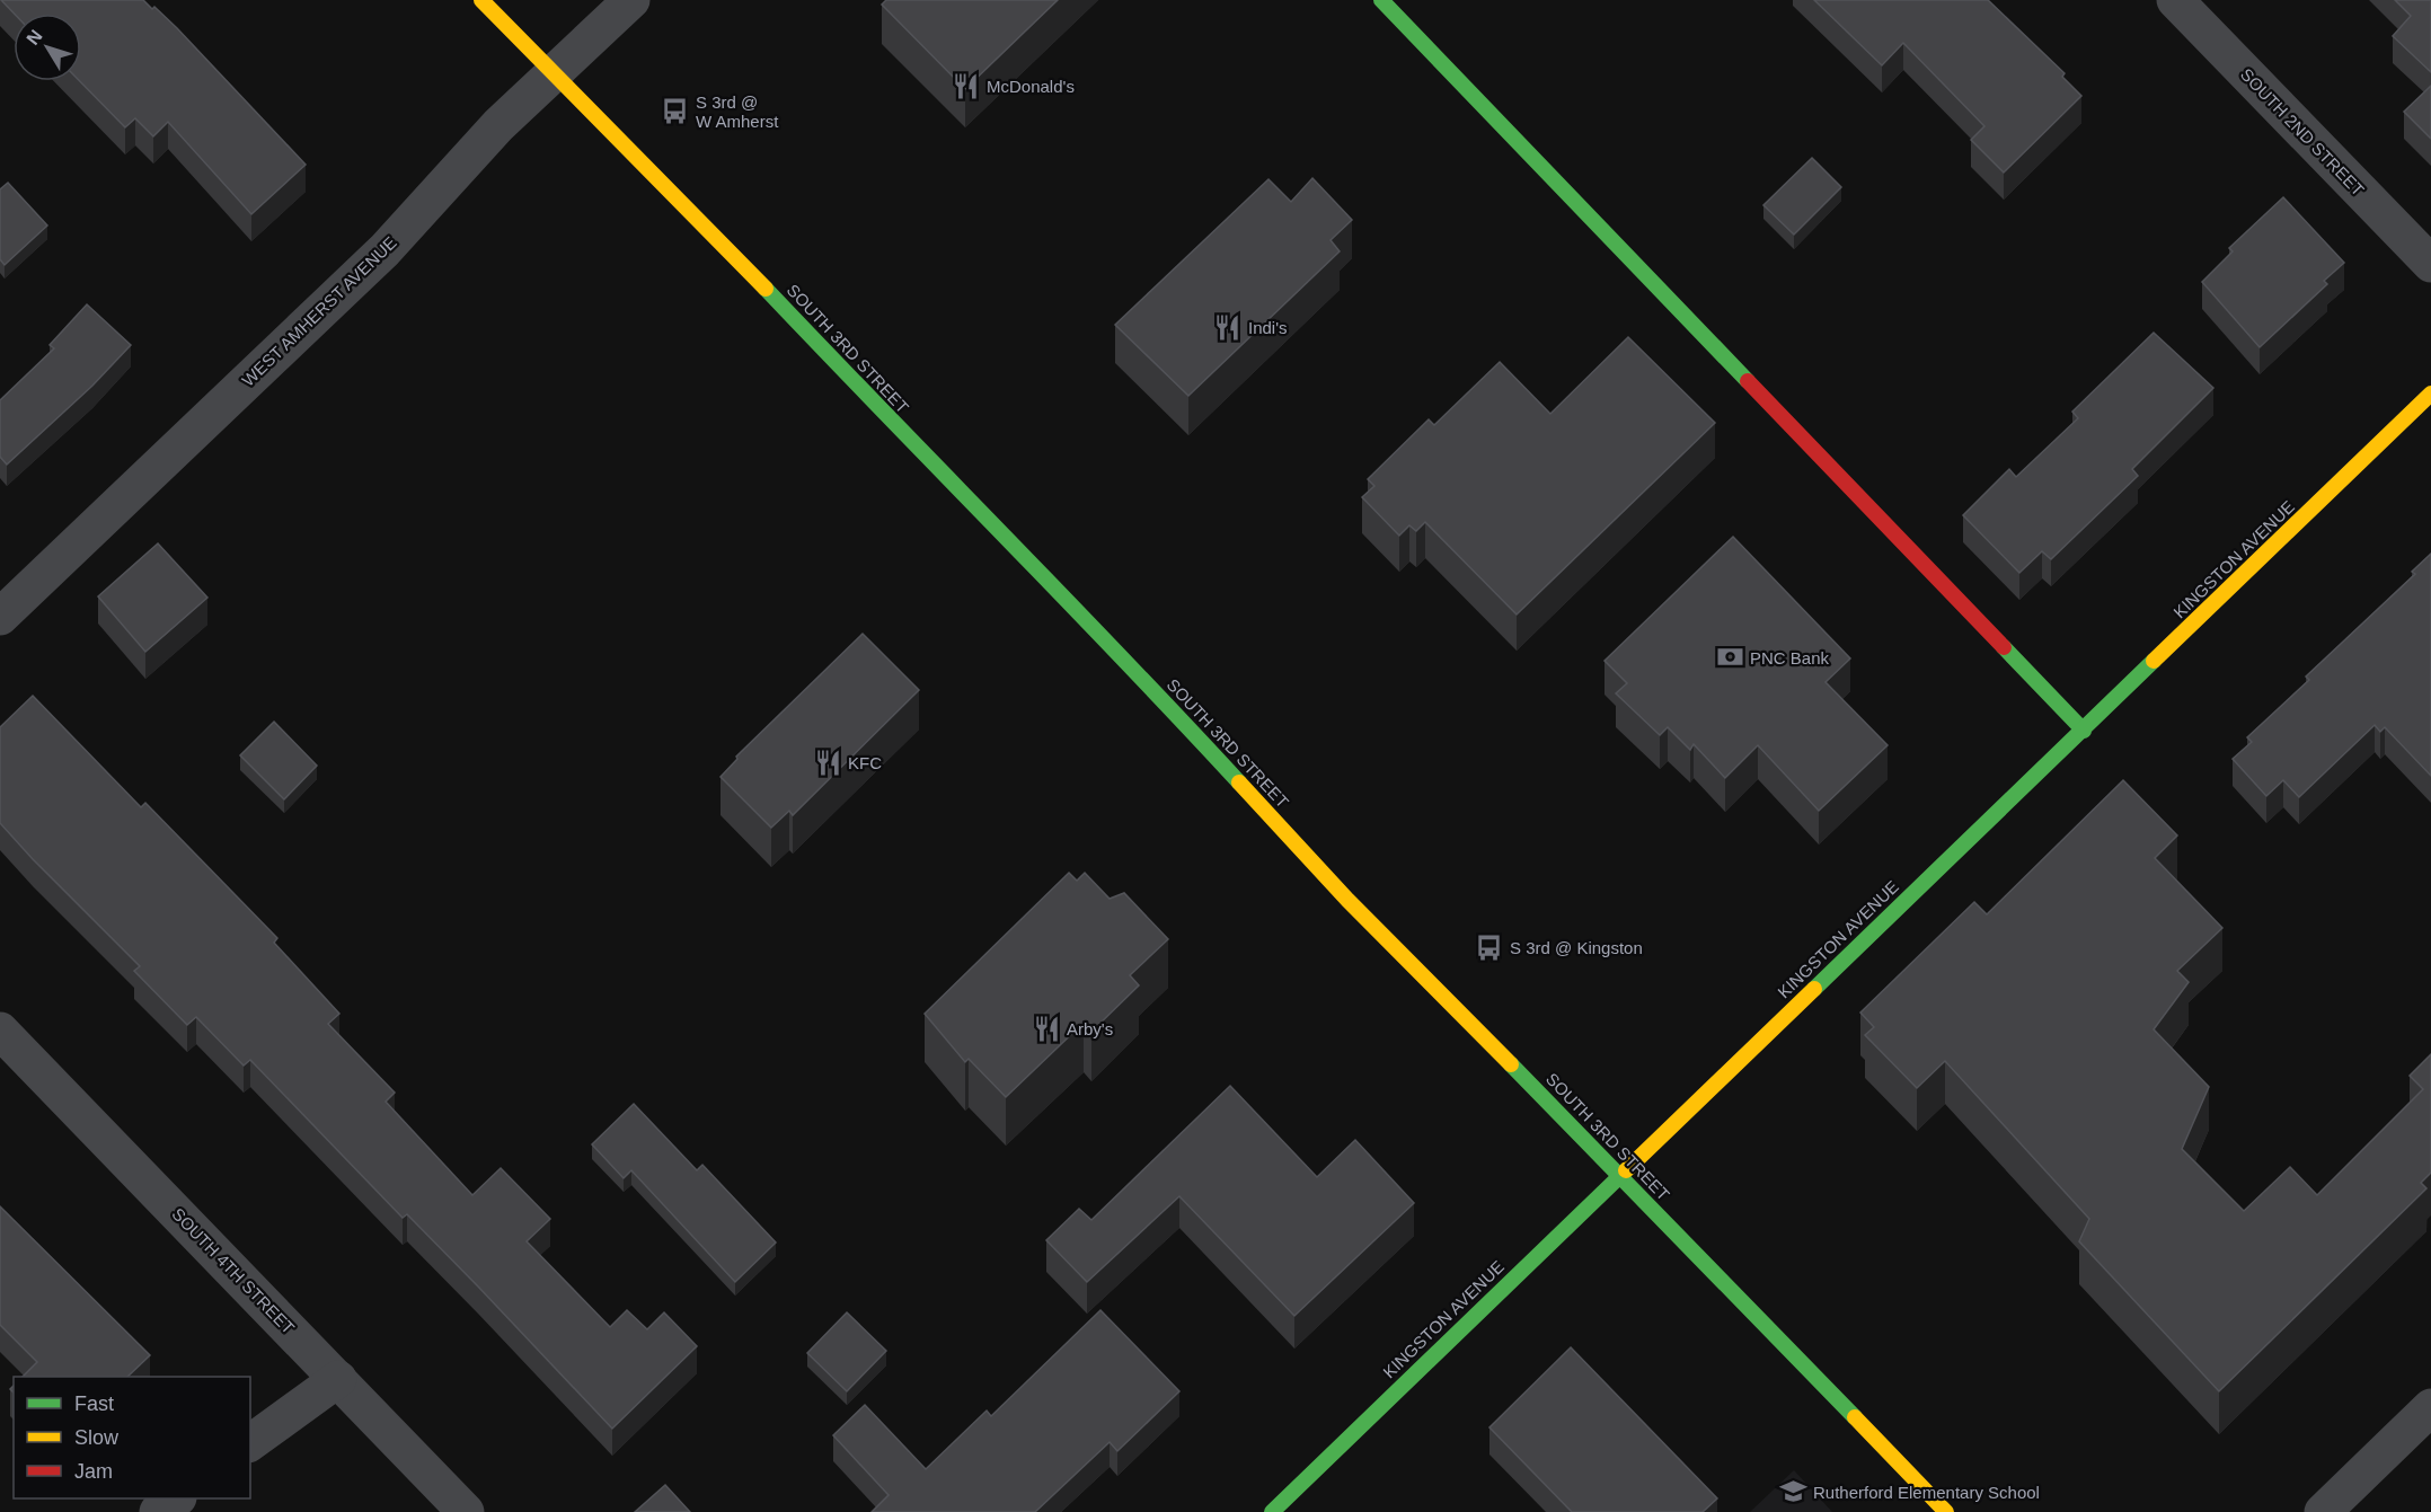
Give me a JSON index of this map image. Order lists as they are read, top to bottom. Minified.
{"streets":{"street":["SOUTH 2ND STREET","WEST AMHERST AVENUE","SOUTH 3RD STREET","KINGSTON AVENUE","SOUTH 4TH STREET"]},"crossings":[["WEST AMHERST AVENUE","SOUTH 3RD STREET"],["SOUTH 3RD STREET","KINGSTON AVENUE"]],"places":{"restaurant":["McDonald's","Indi's","KFC","Arby's"],"bus stop":["S 3rd @ W Amherst","S 3rd @ Kingston"],"bank":["PNC Bank"],"school or university":["Rutherford Elementary School"]},"legend":["Fast","Slow","Jam"],"north":"top left"}
